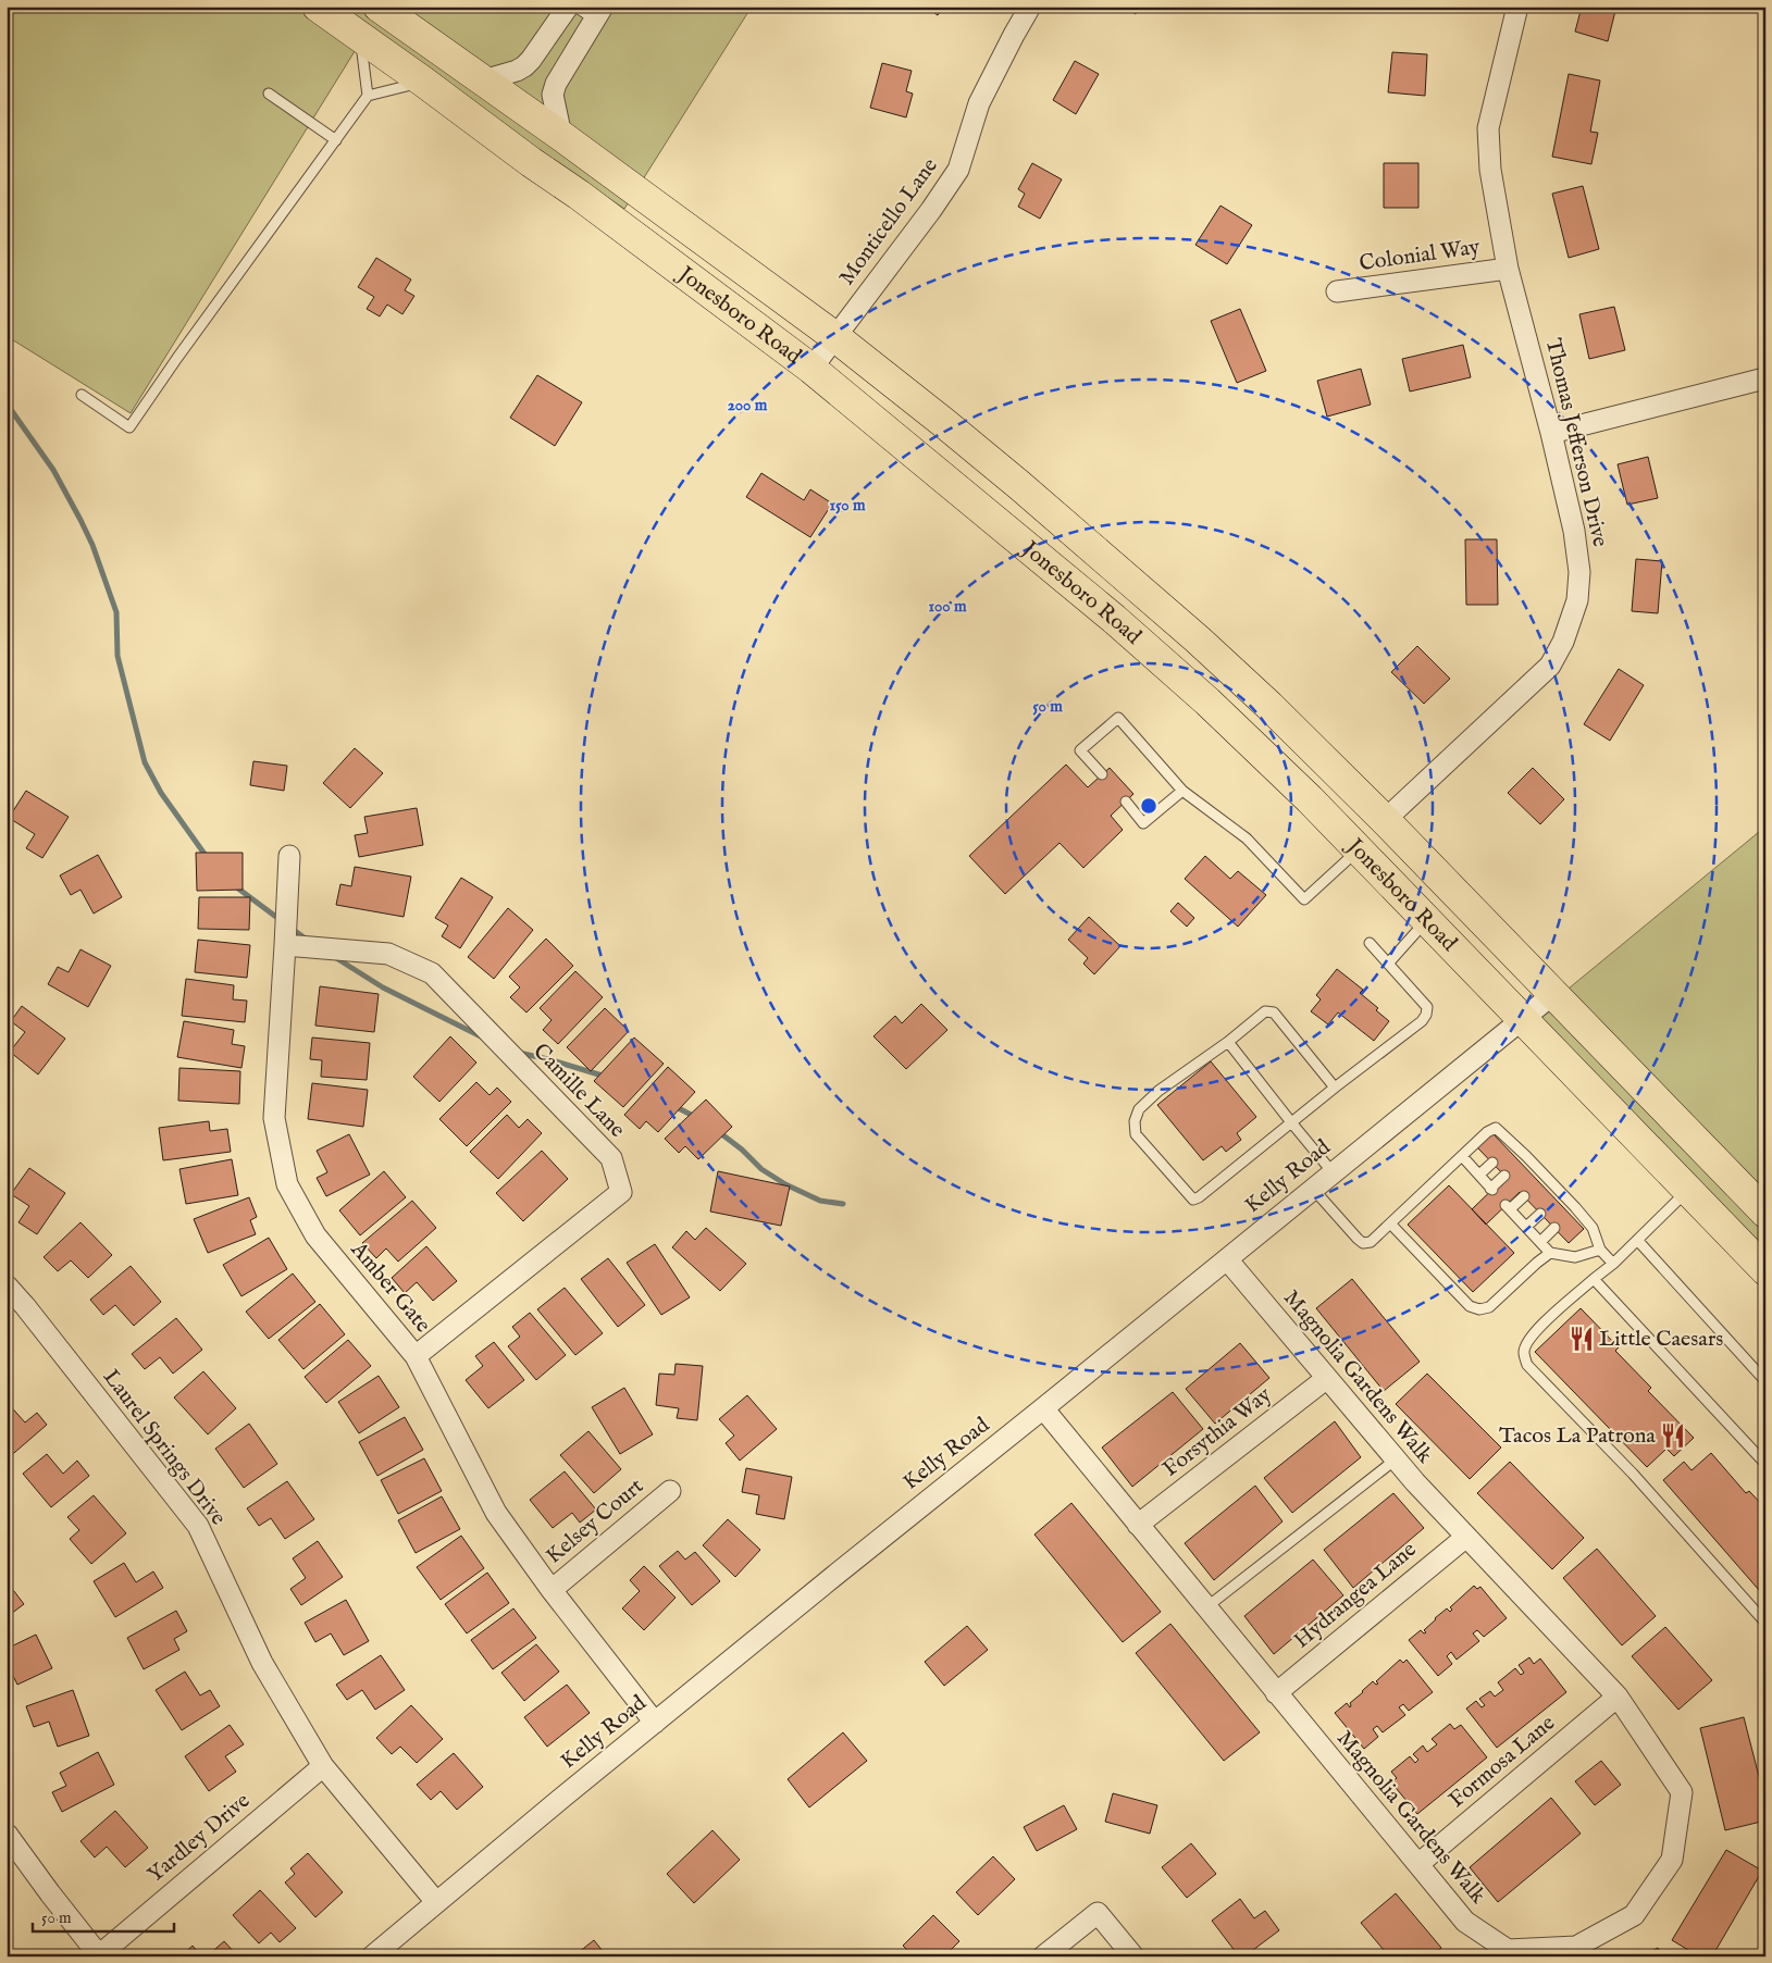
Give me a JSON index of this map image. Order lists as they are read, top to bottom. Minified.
{"streets":{"main road":["Jonesboro Road"],"street":["Monticello Lane","Colonial Way","Thomas Jefferson Drive","Camille Lane","Kelly Road","Amber Gate","Magnolia Gardens Walk","Forsythia Way","Laurel Springs Drive","Kelsey Court","Hydrangea Lane","Formosa Lane","Yardley Drive"]},"crossings":[["Monticello Lane","Jonesboro Road"],["Colonial Way","Thomas Jefferson Drive"],["Jonesboro Road","Thomas Jefferson Drive"],["Jonesboro Road","Kelly Road"],["Camille Lane","Amber Gate"],["Kelly Road","Amber Gate"],["Kelly Road","Magnolia Gardens Walk"],["Kelly Road","Laurel Springs Drive"],["Amber Gate","Kelsey Court"],["Magnolia Gardens Walk","Forsythia Way"],["Magnolia Gardens Walk","Hydrangea Lane"],["Magnolia Gardens Walk","Formosa Lane"],["Laurel Springs Drive","Yardley Drive"]],"places":{"restaurant":["Little Caesars","Tacos La Patrona"]},"scale_bar":"50 m","rings":["200 m","150 m","100 m","50 m"]}
